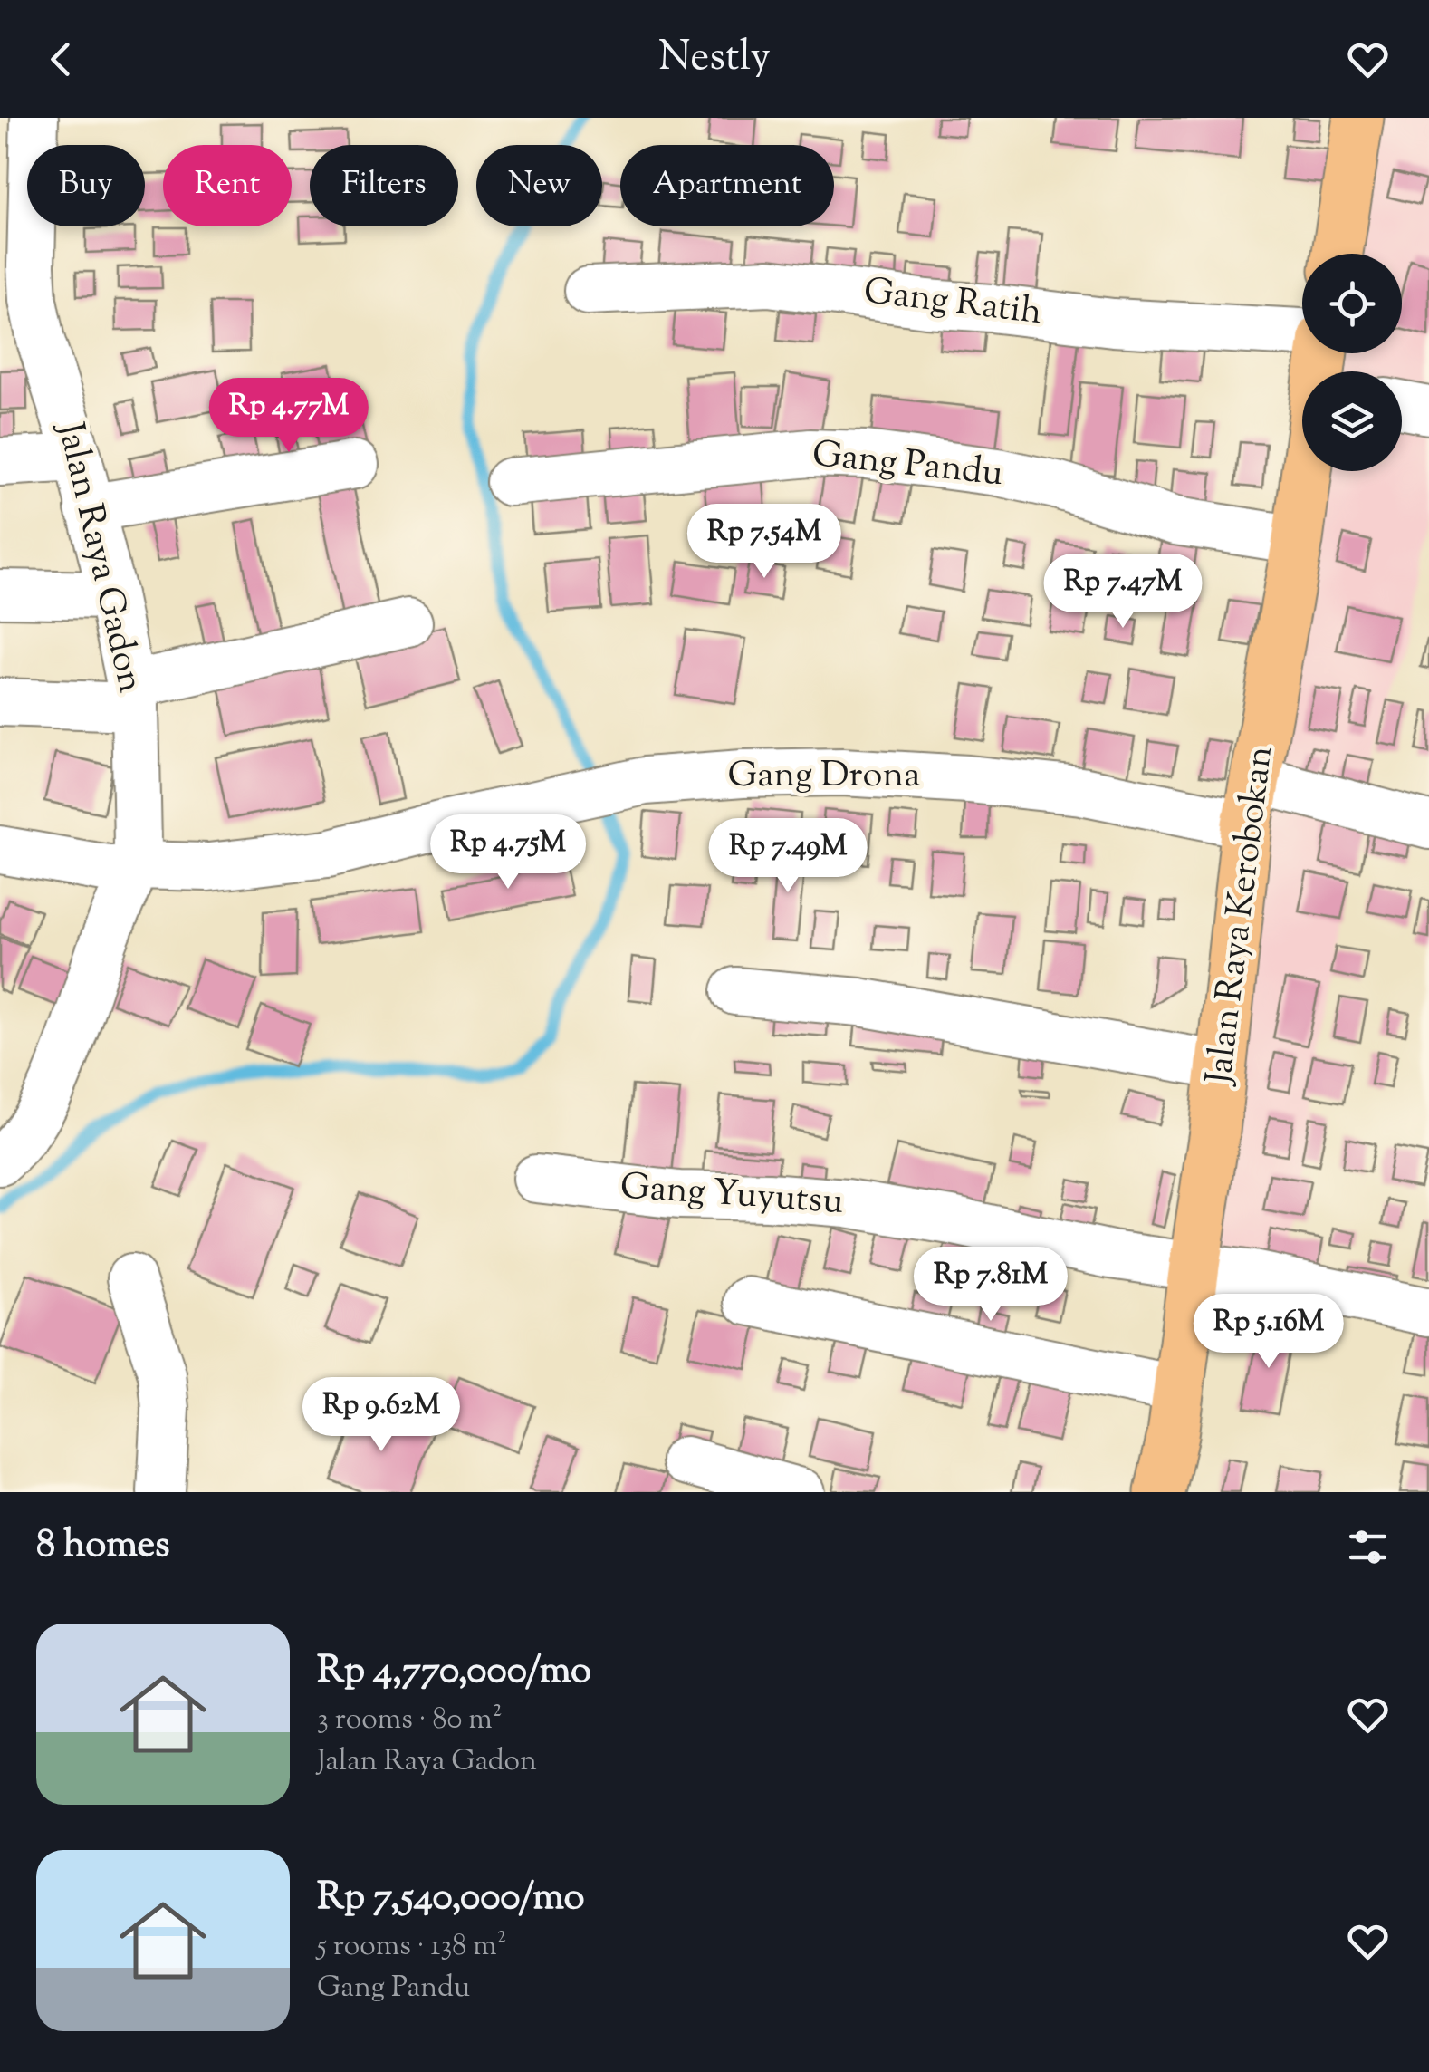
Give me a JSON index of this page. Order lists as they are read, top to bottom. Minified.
{"streets":{"main road":["Jalan Raya Kerobokan"],"street":["Gang Ratih","Gang Pandu","Jalan Raya Gadon","Gang Drona","Gang Yuyutsu"]},"crossings":[["Gang Pandu","Jalan Raya Kerobokan"],["Jalan Raya Gadon","Gang Drona"],["Gang Drona","Jalan Raya Kerobokan"],["Jalan Raya Kerobokan","Gang Yuyutsu"]],"page":{"header":"Nestly","chip":["Buy","Rent","Filters","New","Apartment"],"price":["Rp 4.77M","Rp 7.54M","Rp 7.47M","Rp 4.75M","Rp 7.49M","Rp 7.81M","Rp 5.16M","Rp 9.62M"],"heading":"8 homes","list":[{"name":"Rp 4,770,000/mo","note":"3 rooms · 80 m² · Jalan Raya Gadon"},{"name":"Rp 7,540,000/mo","note":"5 rooms · 138 m² · Gang Pandu"}]}}
